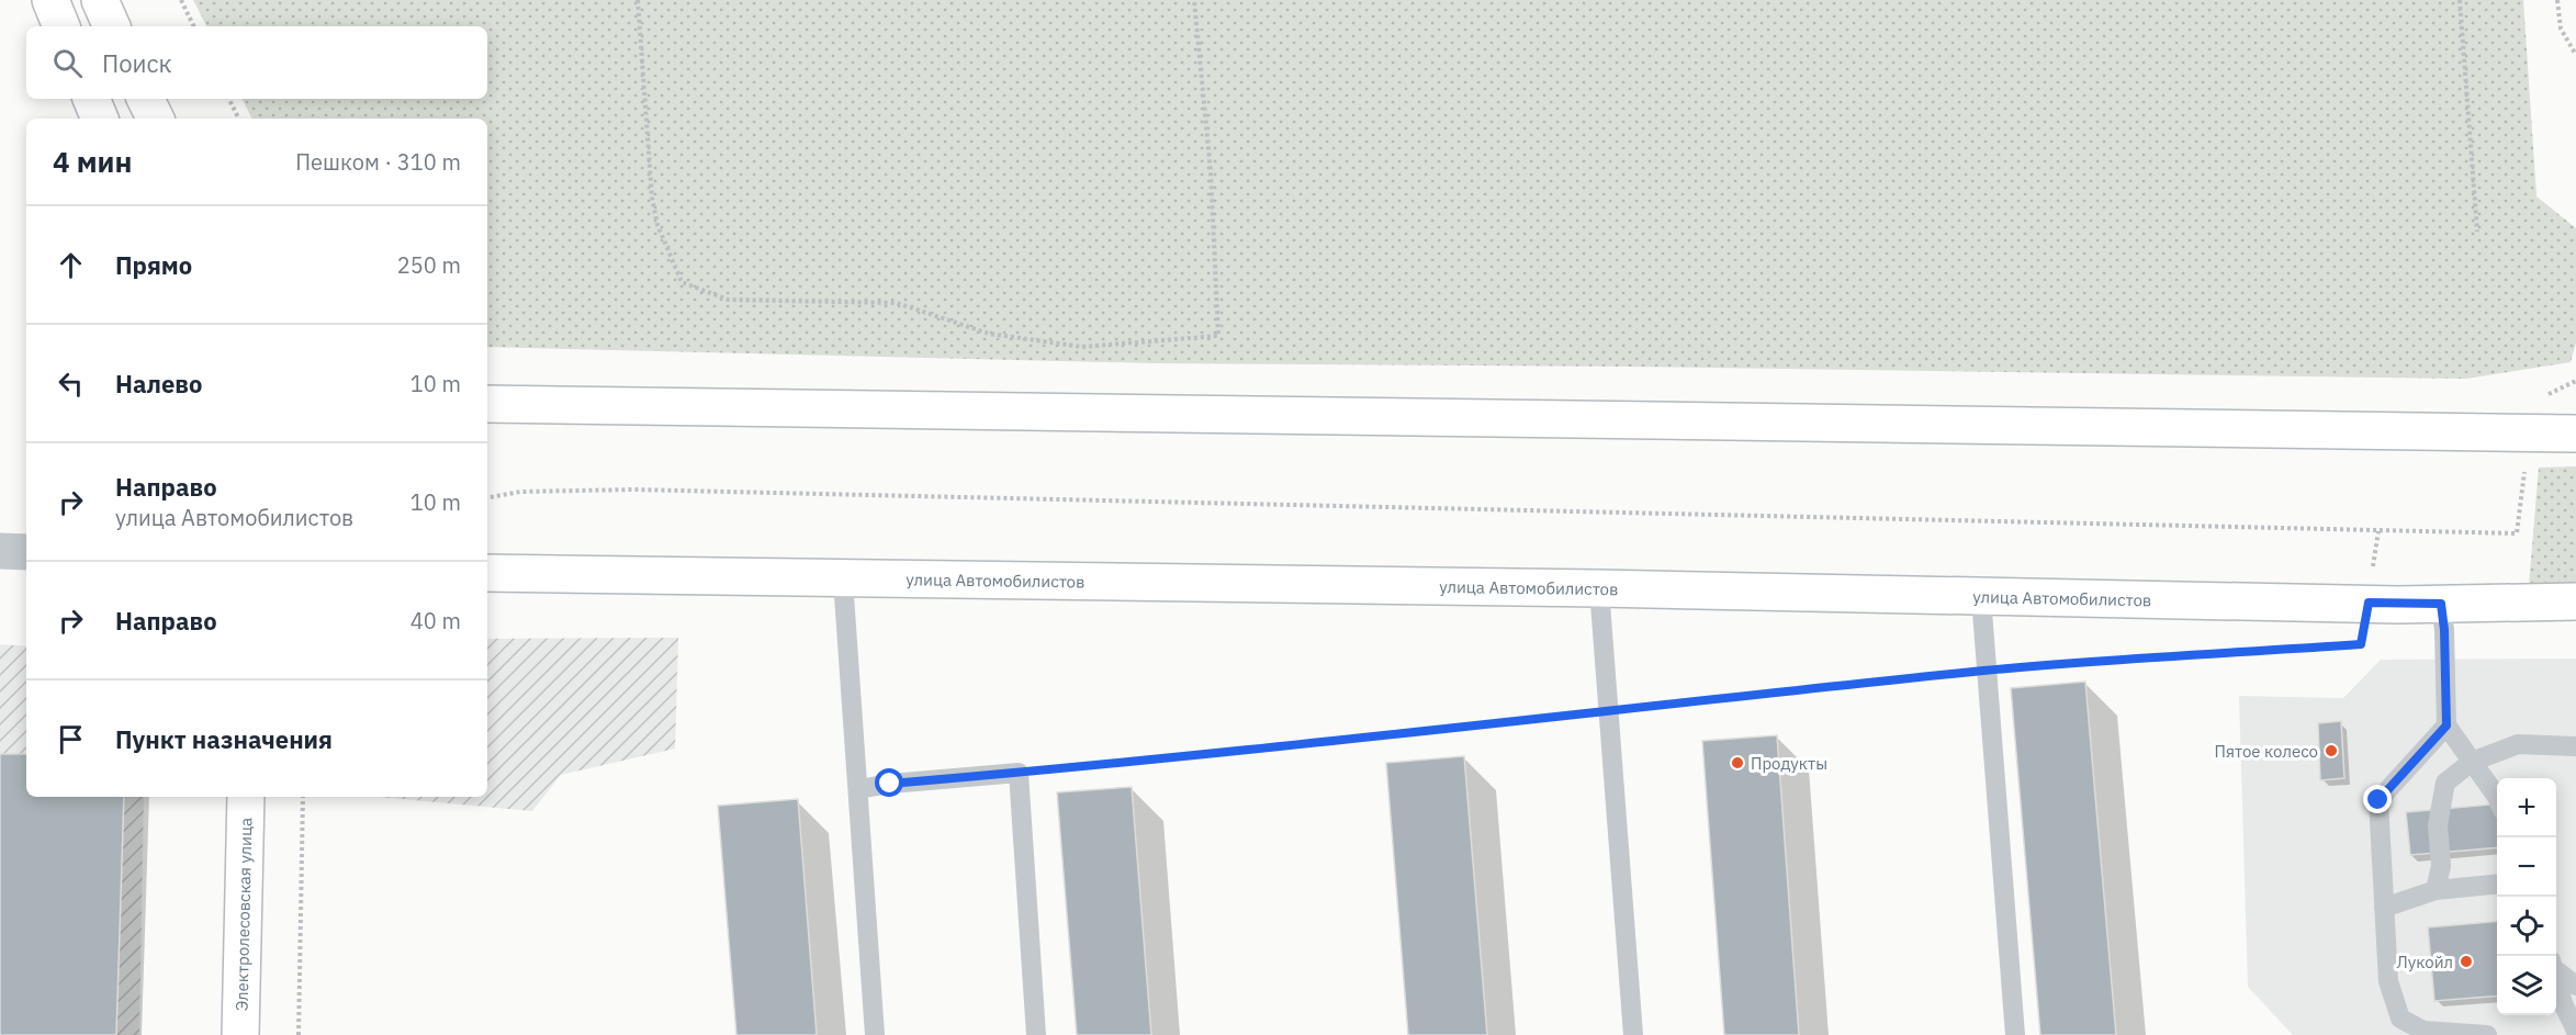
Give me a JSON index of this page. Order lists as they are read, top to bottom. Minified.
{"streets":{"main road":["улица Автомобилистов","Электролесовская улица"]},"places":["Пятое колесо","Продукты","Лукойл"],"page":{"search":"Поиск","heading":["4 мин","Пешком · 310 m"],"list":[["Прямо","250 m"],["Налево","10 m"],["Направо","улица Автомобилистов","10 m"],["Направо","40 m"],"Пункт назначения"],"map_buttons":["+","−"]}}
